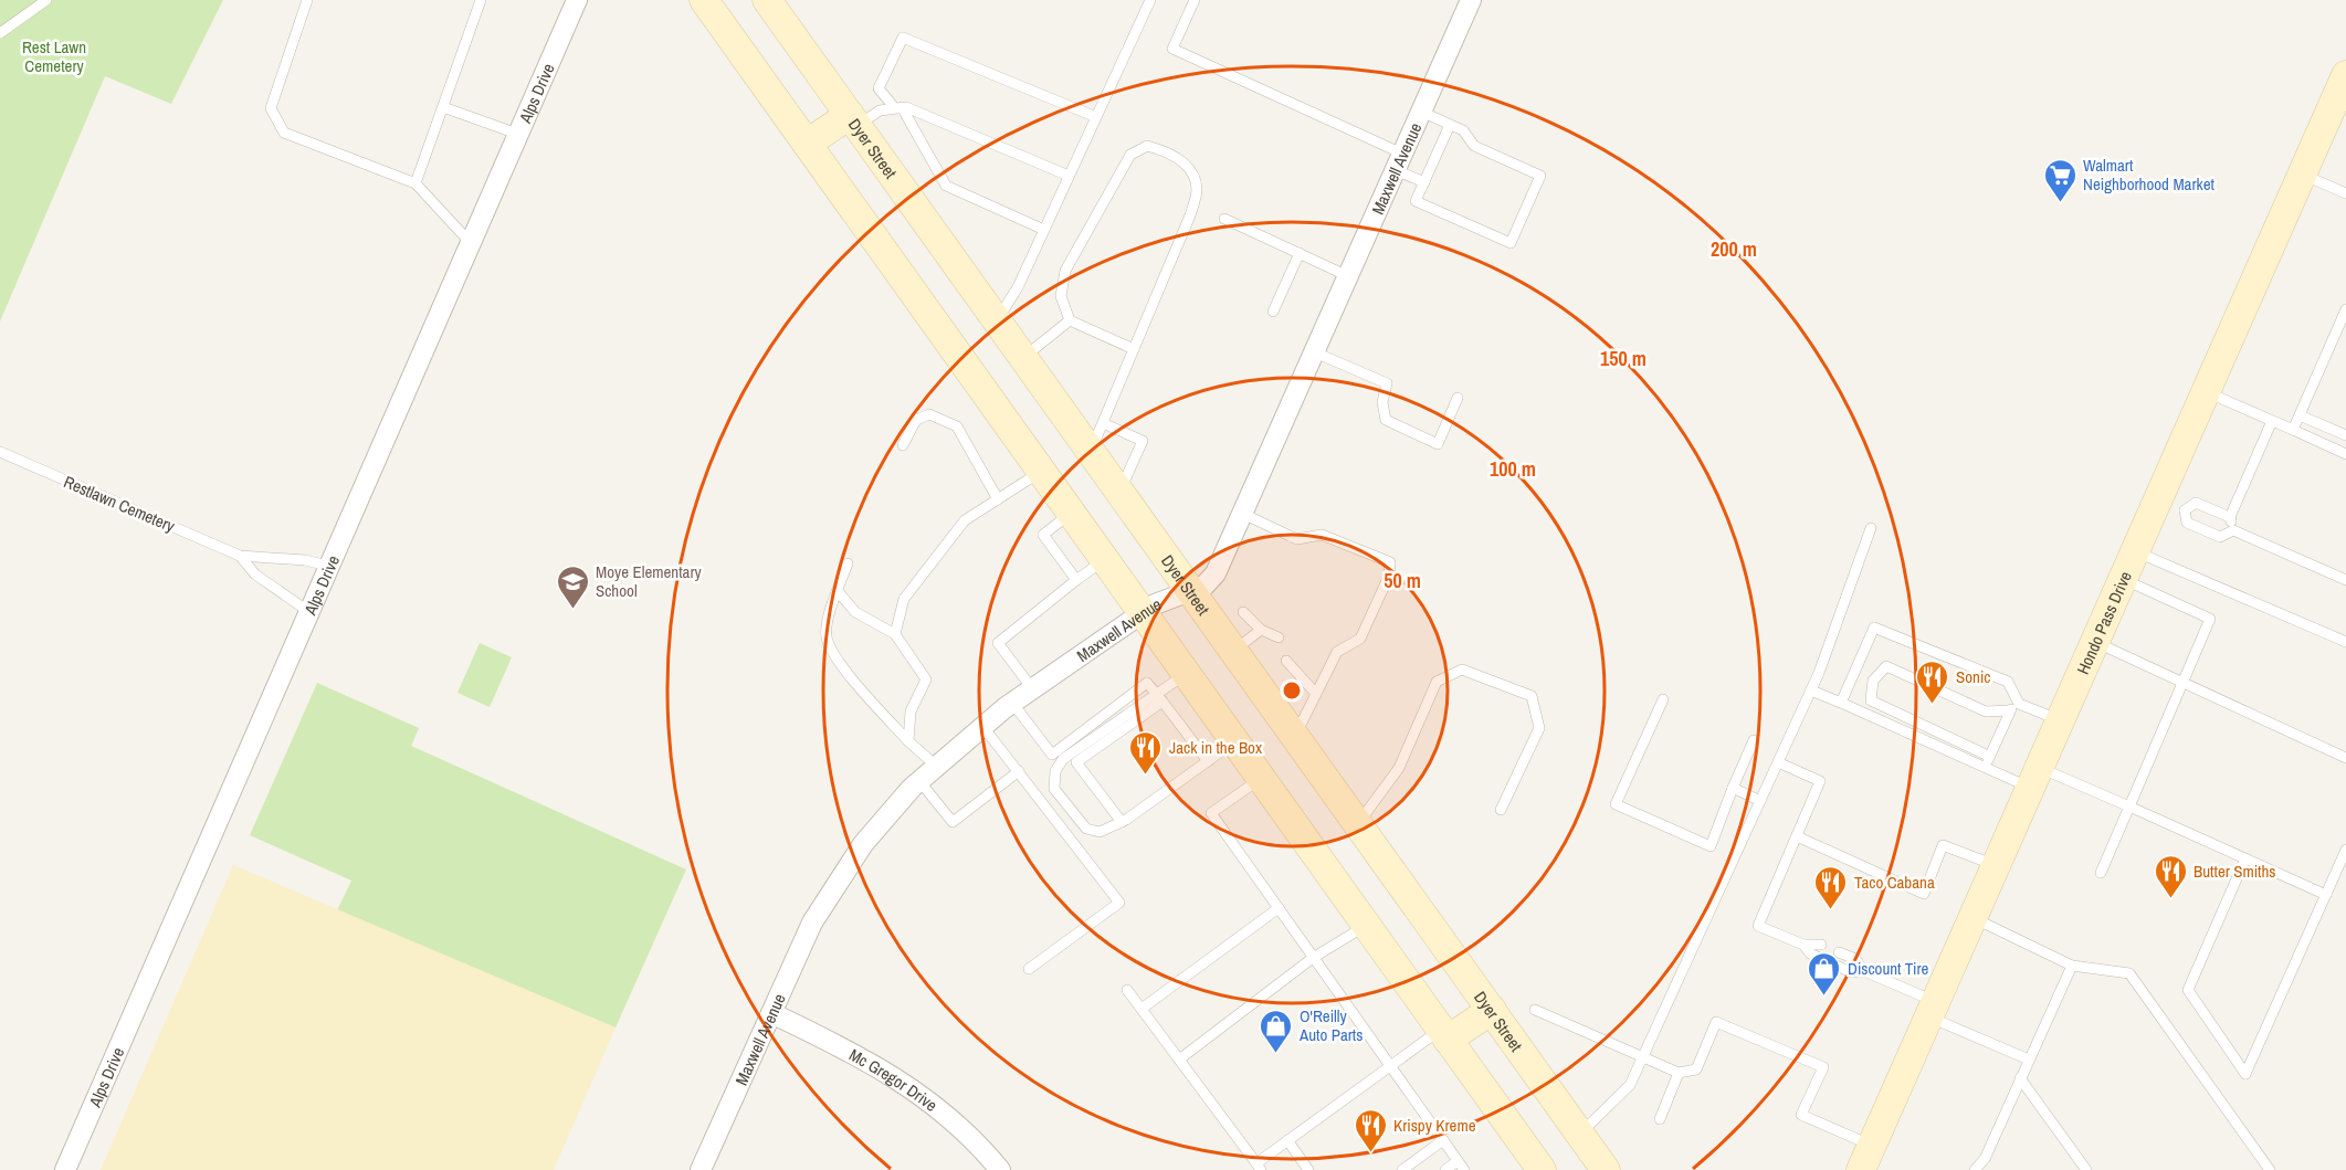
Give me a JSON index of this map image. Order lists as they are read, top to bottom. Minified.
{"streets":{"main road":["Dyer Street","Hondo Pass Drive"],"street":["Alps Drive","Maxwell Avenue","Mc Gregor Drive"],"lane":["Restlawn Cemetery"]},"crossings":[["Alps Drive","Restlawn Cemetery"],["Dyer Street","Maxwell Avenue"],["Maxwell Avenue","Mc Gregor Drive"]],"parks":["Rest Lawn Cemetery"],"places":{"supermarket":["Walmart Neighborhood Market"],"school or university":["Moye Elementary School"],"restaurant":["Sonic","Jack in the Box","Butter Smiths","Taco Cabana","Krispy Kreme"],"shop":["Discount Tire","O'Reilly Auto Parts"]},"rings":["200 m","150 m","100 m","50 m"]}
